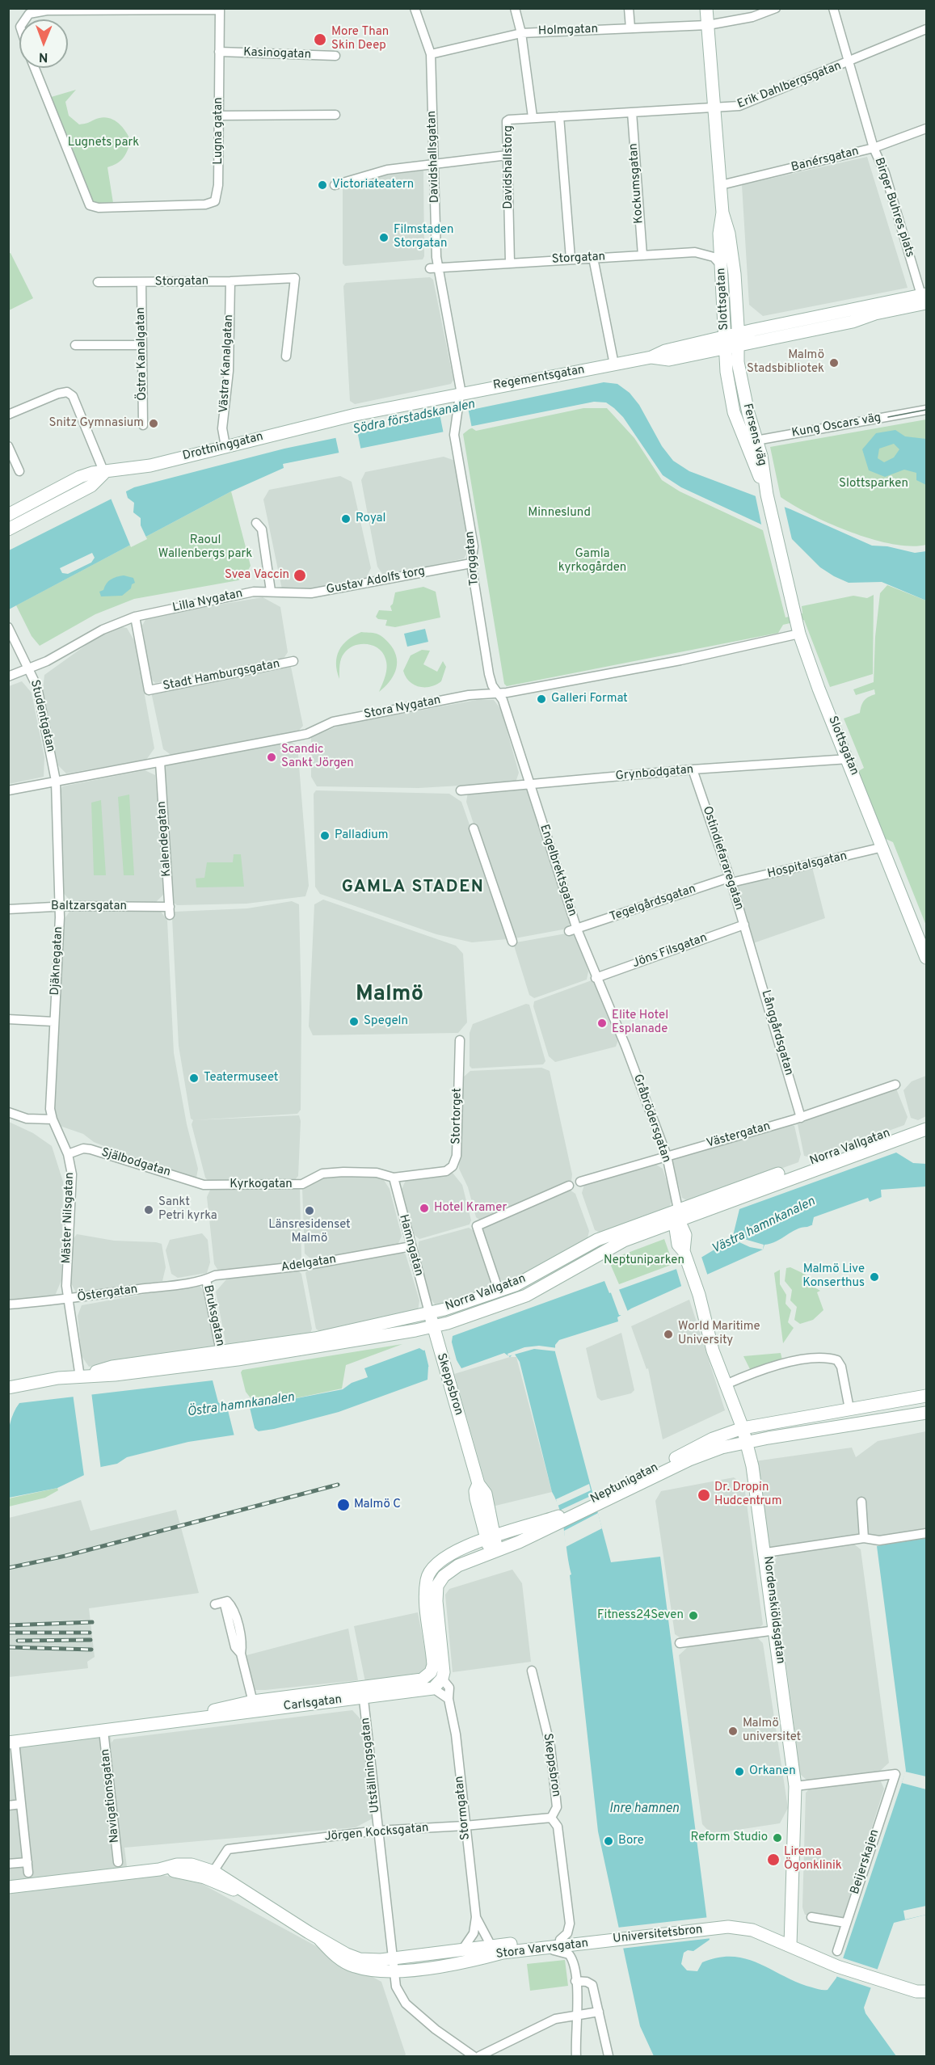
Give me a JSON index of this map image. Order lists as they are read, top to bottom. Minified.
{"streets":{"street":["Holmgatan","Kasinogatan","Erik Dahlbergsgatan","Lugna gatan","Davidshallsgatan","Banérsgatan","Davidshallstorg","Kockumsgatan","Birger Buhres plats","Storgatan","Slottsgatan","Östra Kanalgatan","Västra Kanalgatan","Regementsgatan","Kung Oscars väg","Fersens väg","Drottninggatan","Torggatan","Gustav Adolfs torg","Lilla Nygatan","Stadt Hamburgsgatan","Stora Nygatan","Studentgatan","Grynbodgatan","Kalendegatan","Ostindiefararegatan","Hospitalsgatan","Engelbrektsgatan","Tegelgårdsgatan","Baltzarsgatan","Jöns Filsgatan","Djäknegatan","Långgårdsgatan","Stortorget","Gråbrödersgatan","Västergatan","Norra Vallgatan","Själbodgatan","Kyrkogatan","Mäster Nilsgatan","Hamngatan","Adelgatan","Östergatan","Bruksgatan","Skeppsbron","Neptunigatan","Nordenskiöldsgatan","Carlsgatan","Utställningsgatan","Navigationsgatan","Stormgatan","Jörgen Kocksgatan","Beijerskajen","Universitetsbron","Stora Varvsgatan"]},"crossings":[["Holmgatan","Davidshallsgatan"],["Holmgatan","Fersens väg"],["Kasinogatan","Lugna gatan"],["Erik Dahlbergsgatan","Davidshallstorg"],["Erik Dahlbergsgatan","Kockumsgatan"],["Erik Dahlbergsgatan","Birger Buhres plats"],["Erik Dahlbergsgatan","Fersens väg"],["Davidshallsgatan","Storgatan"],["Davidshallsgatan","Regementsgatan"],["Davidshallsgatan","Torggatan"],["Banérsgatan","Birger Buhres plats"],["Banérsgatan","Fersens väg"],["Davidshallstorg","Storgatan"],["Kockumsgatan","Storgatan"],["Birger Buhres plats","Regementsgatan"],["Storgatan","Slottsgatan"],["Storgatan","Östra Kanalgatan"],["Storgatan","Västra Kanalgatan"],["Storgatan","Fersens väg"],["Slottsgatan","Regementsgatan"],["Slottsgatan","Fersens väg"],["Slottsgatan","Stora Nygatan"],["Slottsgatan","Grynbodgatan"],["Slottsgatan","Hospitalsgatan"],["Västra Kanalgatan","Drottninggatan"],["Regementsgatan","Fersens väg"],["Regementsgatan","Drottninggatan"],["Regementsgatan","Torggatan"],["Kung Oscars väg","Fersens väg"],["Torggatan","Gustav Adolfs torg"],["Torggatan","Stora Nygatan"],["Torggatan","Engelbrektsgatan"],["Gustav Adolfs torg","Lilla Nygatan"],["Lilla Nygatan","Stadt Hamburgsgatan"],["Lilla Nygatan","Studentgatan"],["Stora Nygatan","Studentgatan"],["Stora Nygatan","Kalendegatan"],["Stora Nygatan","Engelbrektsgatan"],["Stora Nygatan","Djäknegatan"],["Studentgatan","Djäknegatan"],["Grynbodgatan","Ostindiefararegatan"],["Grynbodgatan","Engelbrektsgatan"],["Kalendegatan","Baltzarsgatan"],["Ostindiefararegatan","Hospitalsgatan"],["Ostindiefararegatan","Tegelgårdsgatan"],["Ostindiefararegatan","Jöns Filsgatan"],["Ostindiefararegatan","Långgårdsgatan"],["Hospitalsgatan","Tegelgårdsgatan"],["Engelbrektsgatan","Tegelgårdsgatan"],["Engelbrektsgatan","Jöns Filsgatan"],["Engelbrektsgatan","Gråbrödersgatan"],["Baltzarsgatan","Djäknegatan"],["Djäknegatan","Mäster Nilsgatan"],["Långgårdsgatan","Västergatan"],["Stortorget","Kyrkogatan"],["Stortorget","Hamngatan"],["Gråbrödersgatan","Västergatan"],["Gråbrödersgatan","Norra Vallgatan"],["Gråbrödersgatan","Nordenskiöldsgatan"],["Norra Vallgatan","Mäster Nilsgatan"],["Norra Vallgatan","Hamngatan"],["Norra Vallgatan","Bruksgatan"],["Norra Vallgatan","Skeppsbron"],["Själbodgatan","Kyrkogatan"],["Själbodgatan","Mäster Nilsgatan"],["Mäster Nilsgatan","Östergatan"],["Hamngatan","Adelgatan"],["Hamngatan","Skeppsbron"],["Adelgatan","Östergatan"],["Adelgatan","Bruksgatan"],["Östergatan","Bruksgatan"],["Skeppsbron","Neptunigatan"],["Skeppsbron","Jörgen Kocksgatan"],["Neptunigatan","Nordenskiöldsgatan"],["Neptunigatan","Carlsgatan"],["Neptunigatan","Stormgatan"],["Nordenskiöldsgatan","Beijerskajen"],["Nordenskiöldsgatan","Universitetsbron"],["Carlsgatan","Utställningsgatan"],["Carlsgatan","Navigationsgatan"],["Carlsgatan","Stormgatan"],["Utställningsgatan","Jörgen Kocksgatan"],["Utställningsgatan","Stora Varvsgatan"],["Stormgatan","Jörgen Kocksgatan"],["Stormgatan","Stora Varvsgatan"],["Universitetsbron","Stora Varvsgatan"]],"districts":["GAMLA STADEN","Malmö"],"water":["Södra förstadskanalen","Västra hamnkanalen","Östra hamnkanalen","Inre hamnen"],"parks":["Lugnets park","Slottsparken","Minneslund","Raoul Wallenbergs park","Gamla kyrkogården","Neptuniparken"],"places":["More Than Skin Deep","Victoriateatern","Filmstaden Storgatan","Malmö Stadsbibliotek","Snitz Gymnasium","Royal","Svea Vaccin","Galleri Format","Scandic Sankt Jörgen","Palladium","Spegeln","Elite Hotel Esplanade","Teatermuseet","Hotel Kramer","Sankt Petri kyrka","Länsresidenset Malmö","Malmö Live Konserthus","World Maritime University","Dr. Dropin Hudcentrum","Malmö C","Fitness24Seven","Malmö universitet","Orkanen","Reform Studio","Bore","Lirema Ögonklinik"],"north":"bottom"}
